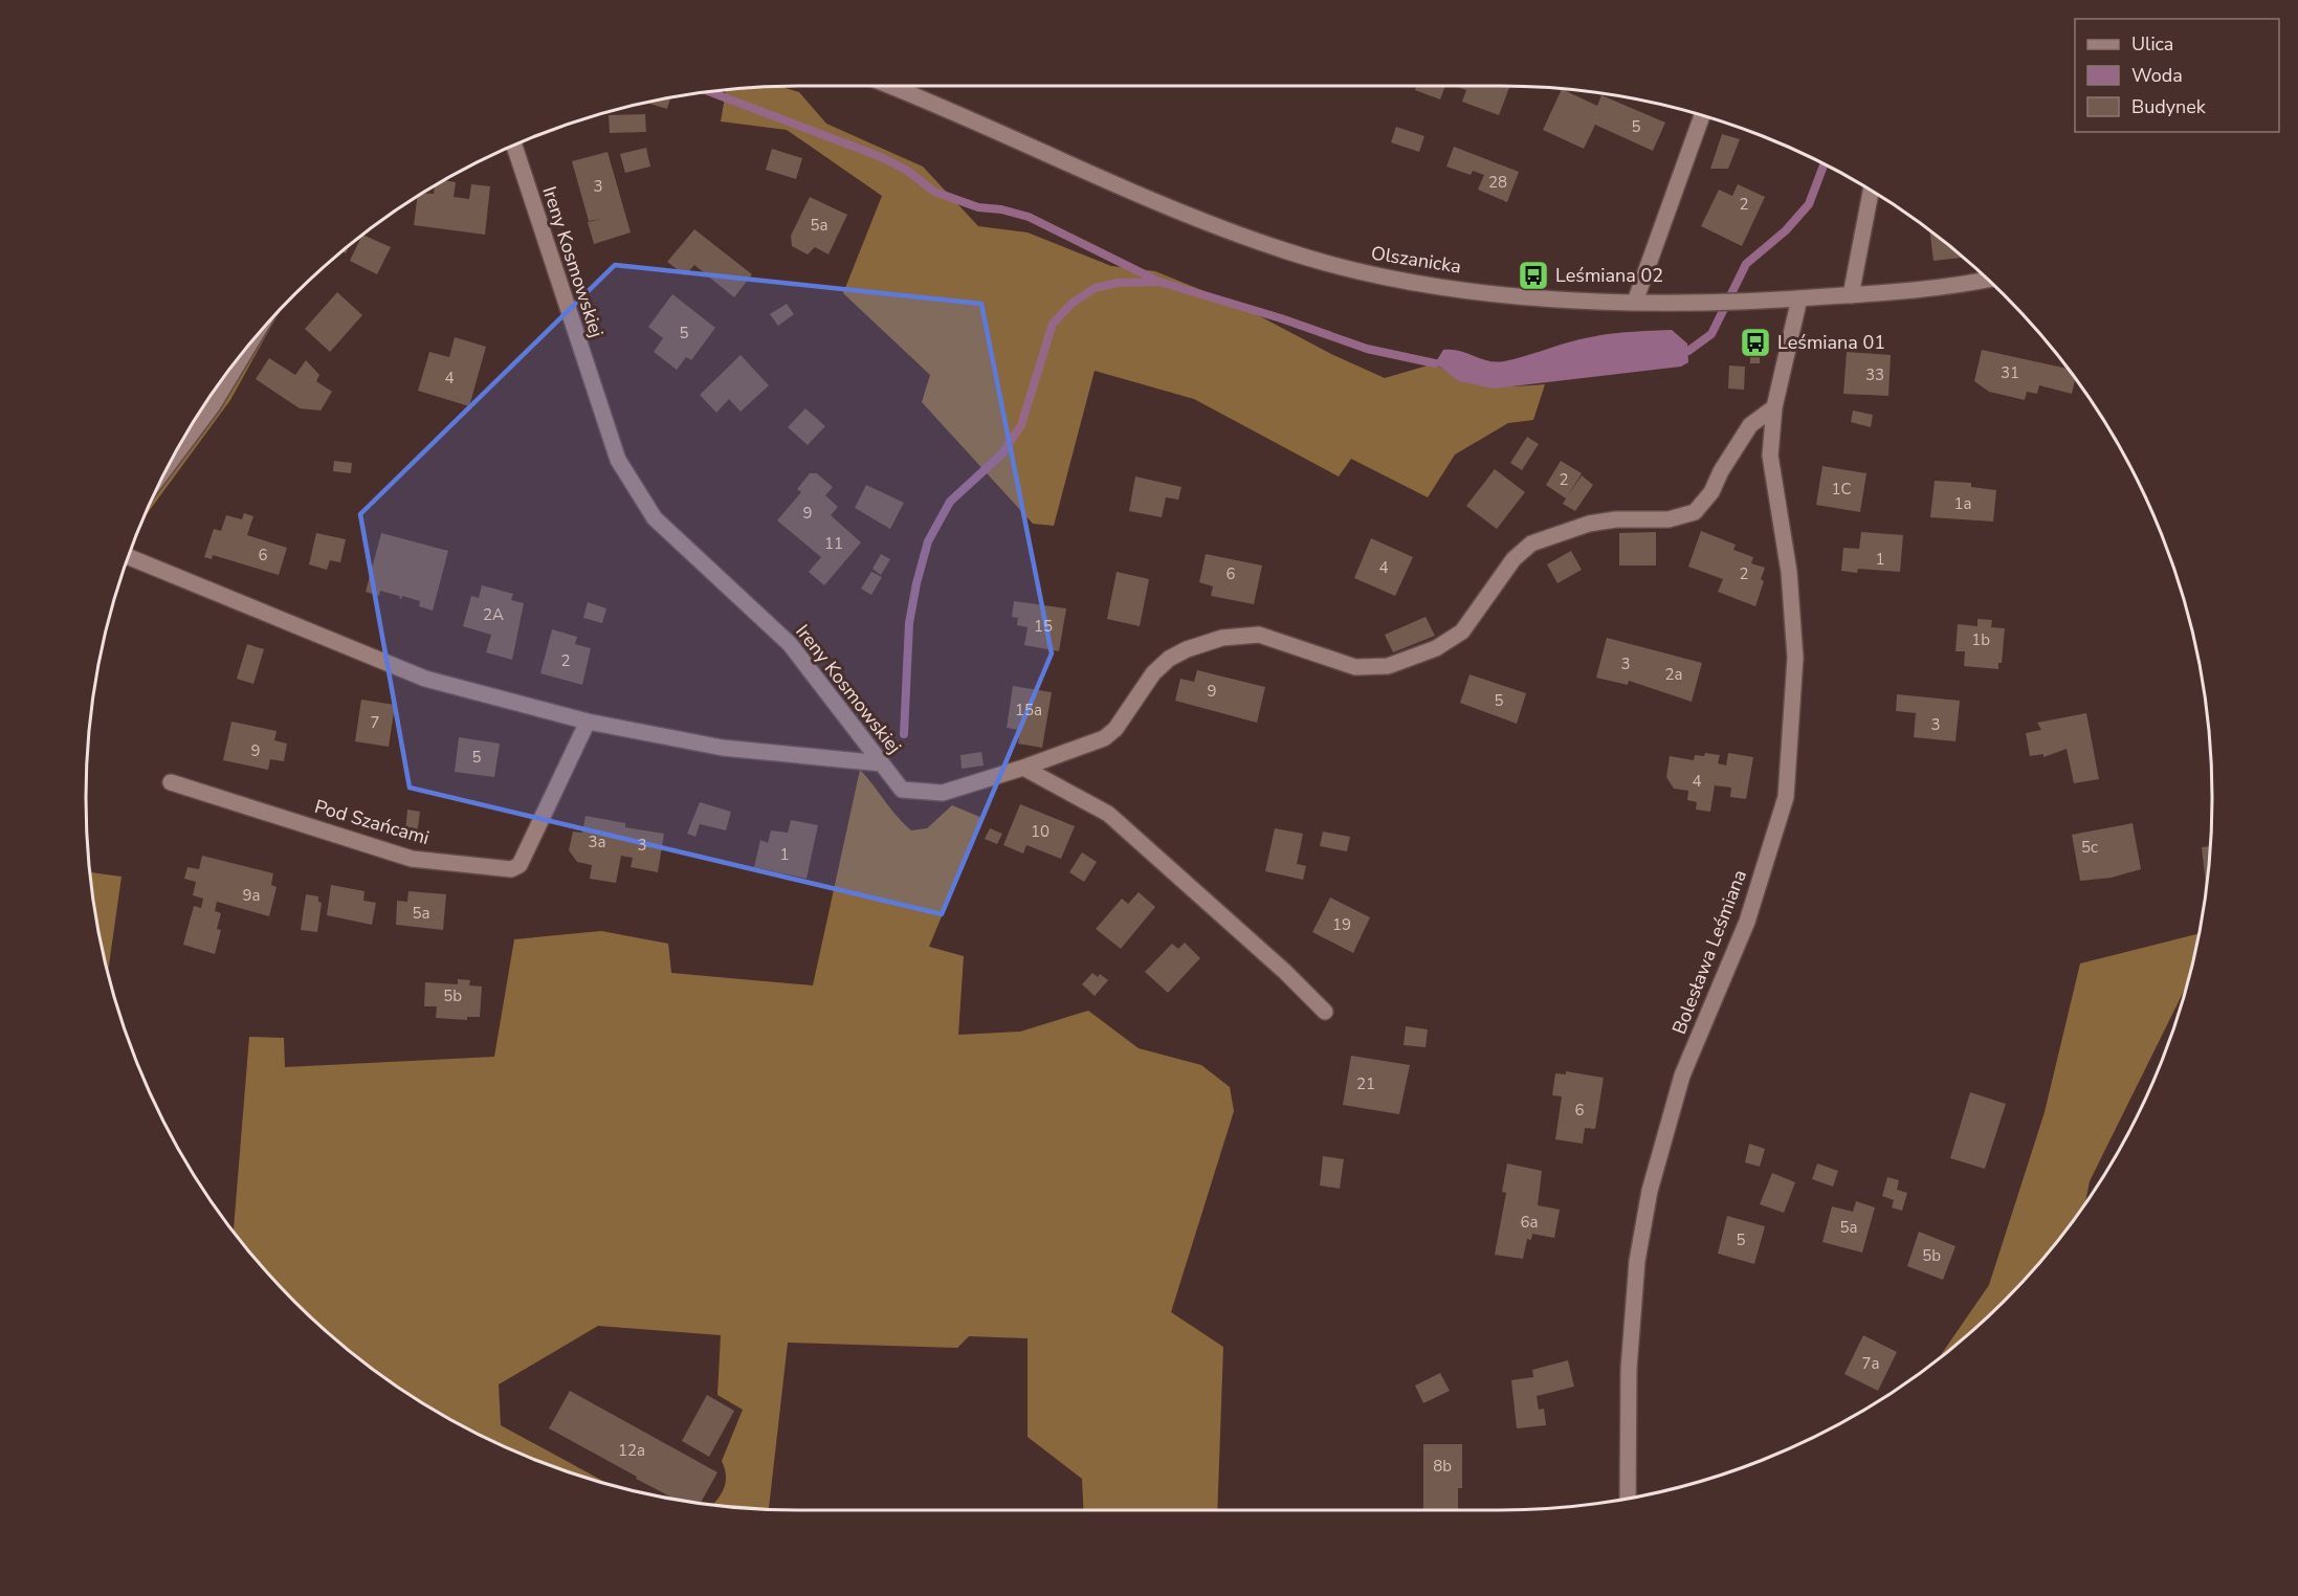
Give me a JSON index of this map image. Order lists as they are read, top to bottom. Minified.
{"streets":{"street":["Olszanicka","Ireny Kosmowskiej","Pod Szańcami","Bolesława Leśmiana"]},"crossings":[["Olszanicka","Bolesława Leśmiana"],["Ireny Kosmowskiej","Bolesława Leśmiana"]],"places":{"bus stop":["Leśmiana 02","Leśmiana 01"]},"house_numbers":["5","28","3","2","5a","5","31","33","4","2","1C","1a","9","11","6","1","4","6","2","2A","15","1b","2","3","2a","9","5","15a","7","3","9","5","4","10","3a","3","5c","1","9a","5a","19","5b","21","6","6a","5a","5","5b","7a","12a","8b"],"legend":["Ulica","Woda","Budynek"]}
